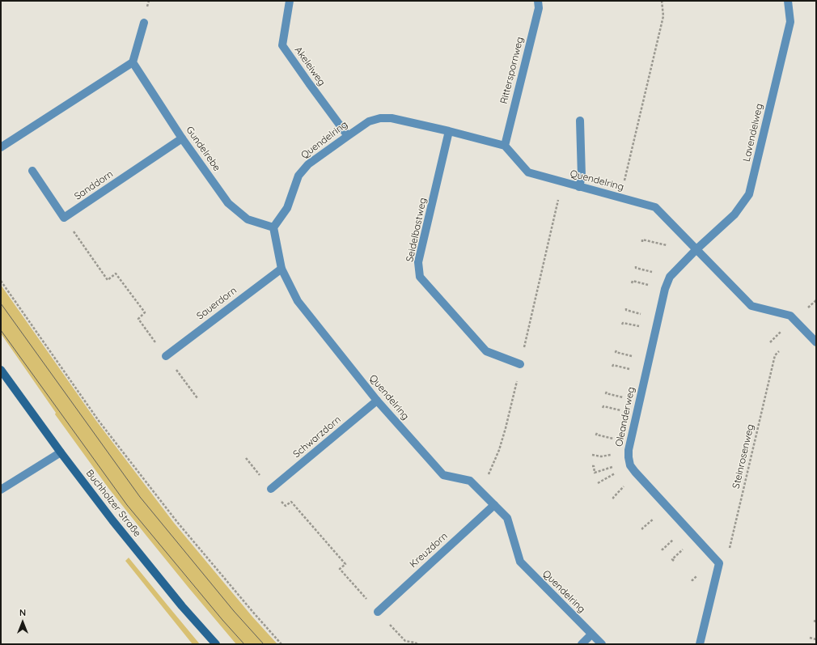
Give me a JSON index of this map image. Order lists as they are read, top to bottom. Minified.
{"streets":{"main road":["Buchholzer Straße"],"street":["Akeleiweg","Ritterspornweg","Lavendelweg","Quendelring","Gundelrebe","Sanddorn","Seidelbastweg","Sauerdorn","Oleanderweg","Schwarzdorn","Kreuzdorn"],"path":["Steinrosenweg"]},"crossings":[["Akeleiweg","Quendelring"],["Ritterspornweg","Quendelring"],["Lavendelweg","Quendelring"],["Lavendelweg","Oleanderweg"],["Quendelring","Gundelrebe"],["Quendelring","Seidelbastweg"],["Quendelring","Sauerdorn"],["Quendelring","Oleanderweg"],["Quendelring","Schwarzdorn"],["Quendelring","Kreuzdorn"],["Gundelrebe","Sanddorn"],["Oleanderweg","Steinrosenweg"]],"north":"top"}
